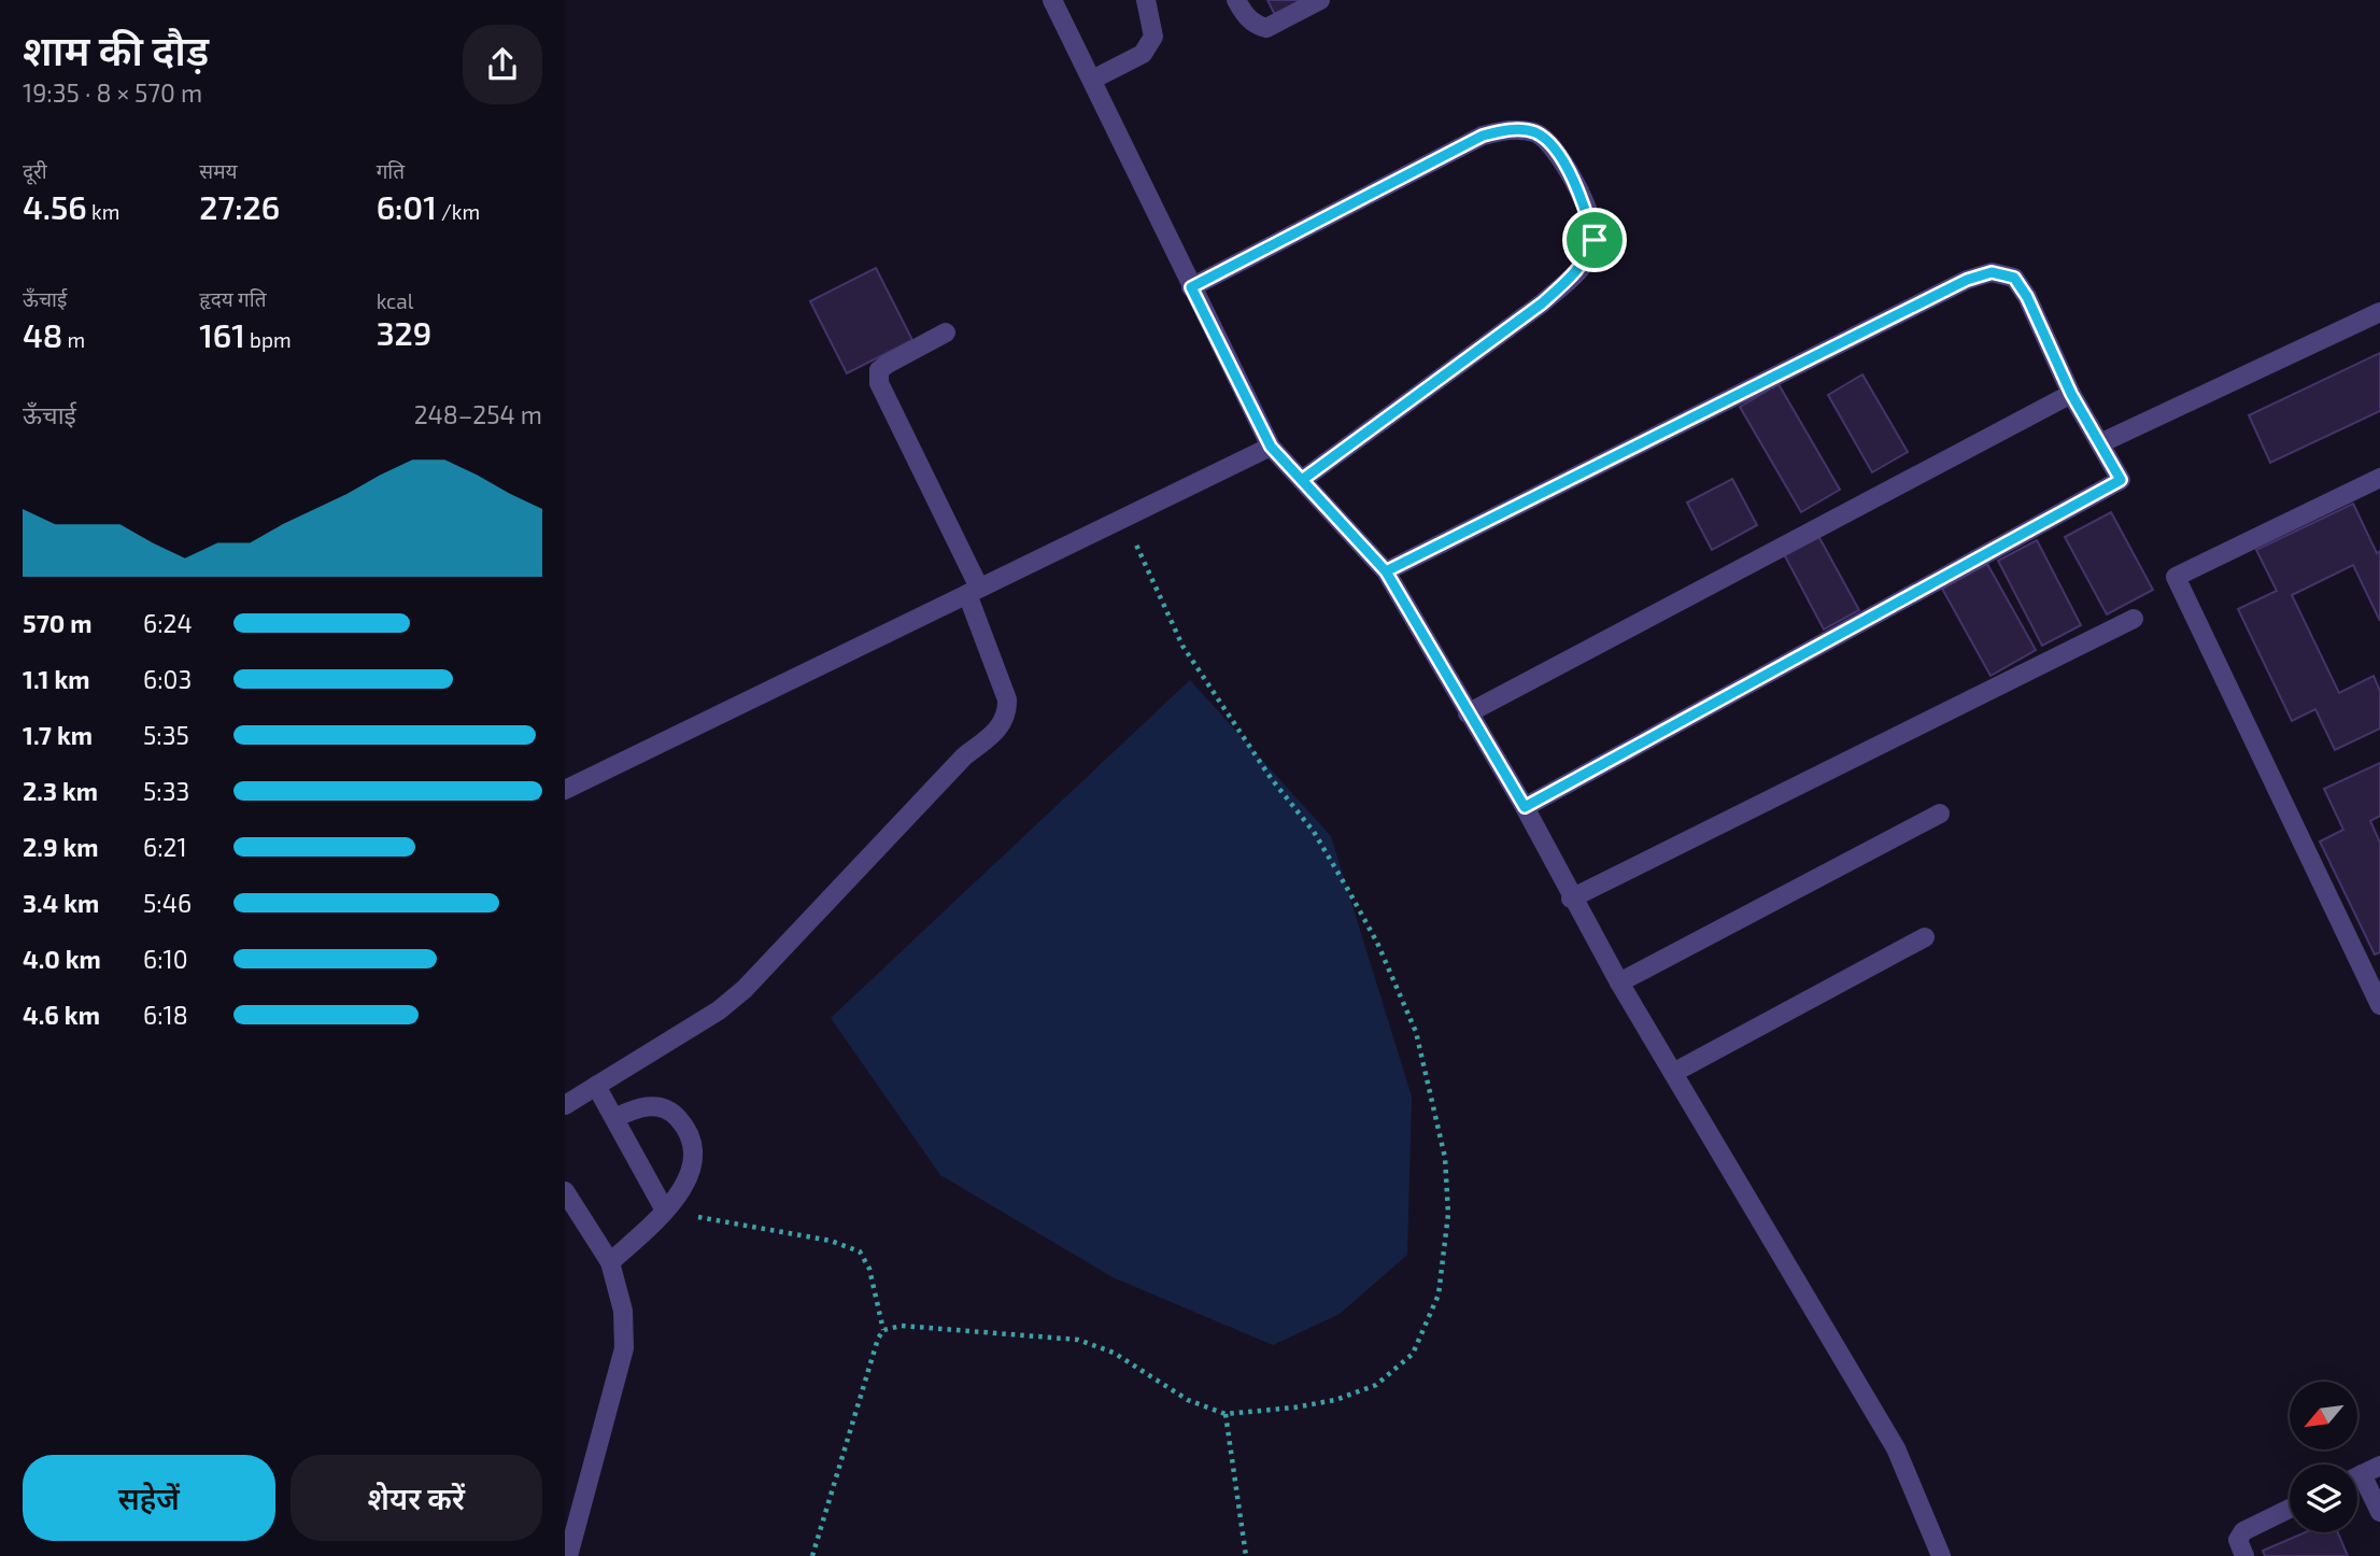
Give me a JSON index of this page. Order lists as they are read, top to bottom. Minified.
{"north":"bottom left","page":{"heading":["शाम की दौड़","19:35 · 8 × 570 m"],"stats":[["दूरी","4.56 km"],["समय","27:26"],["गति","6:01 /km"],["ऊँचाई","48 m"],["हृदय गति","161 bpm"],["kcal","329"]],"chart":["ऊँचाई","248–254 m"],"list":[{"name":"570 m","note":"6:24"},{"name":"1.1 km","note":"6:03"},{"name":"1.7 km","note":"5:35"},{"name":"2.3 km","note":"5:33"},{"name":"2.9 km","note":"6:21"},{"name":"3.4 km","note":"5:46"},{"name":"4.0 km","note":"6:10"},{"name":"4.6 km","note":"6:18"}],"buttons":["सहेजें","शेयर करें"]}}
